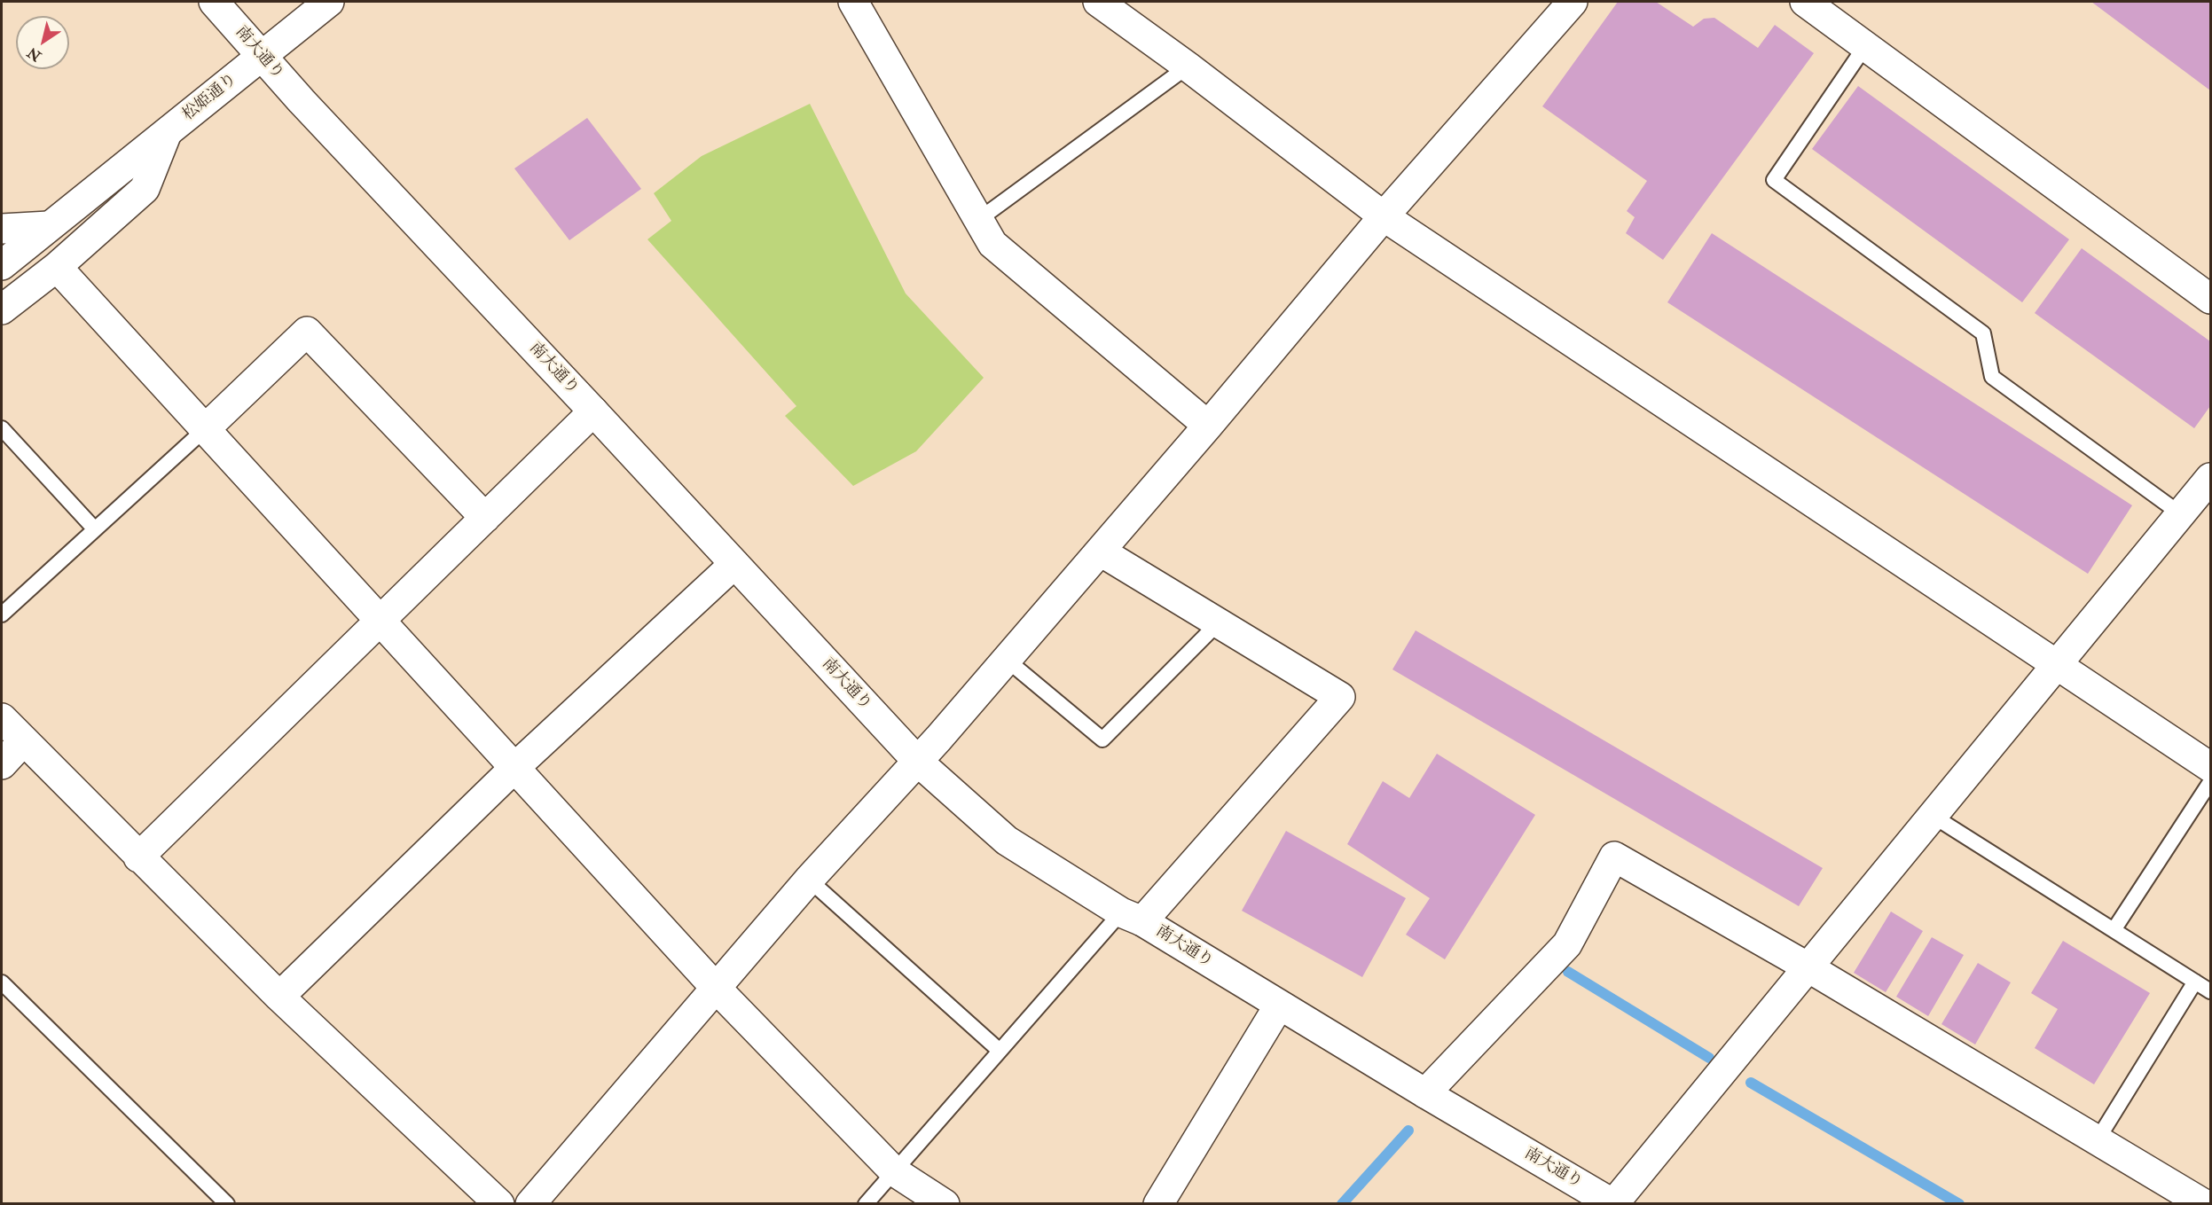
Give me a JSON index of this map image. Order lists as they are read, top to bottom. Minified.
{"streets":{"street":["南大通り","松姫通り"]},"crossings":[["南大通り","松姫通り"]],"north":"bottom left"}
